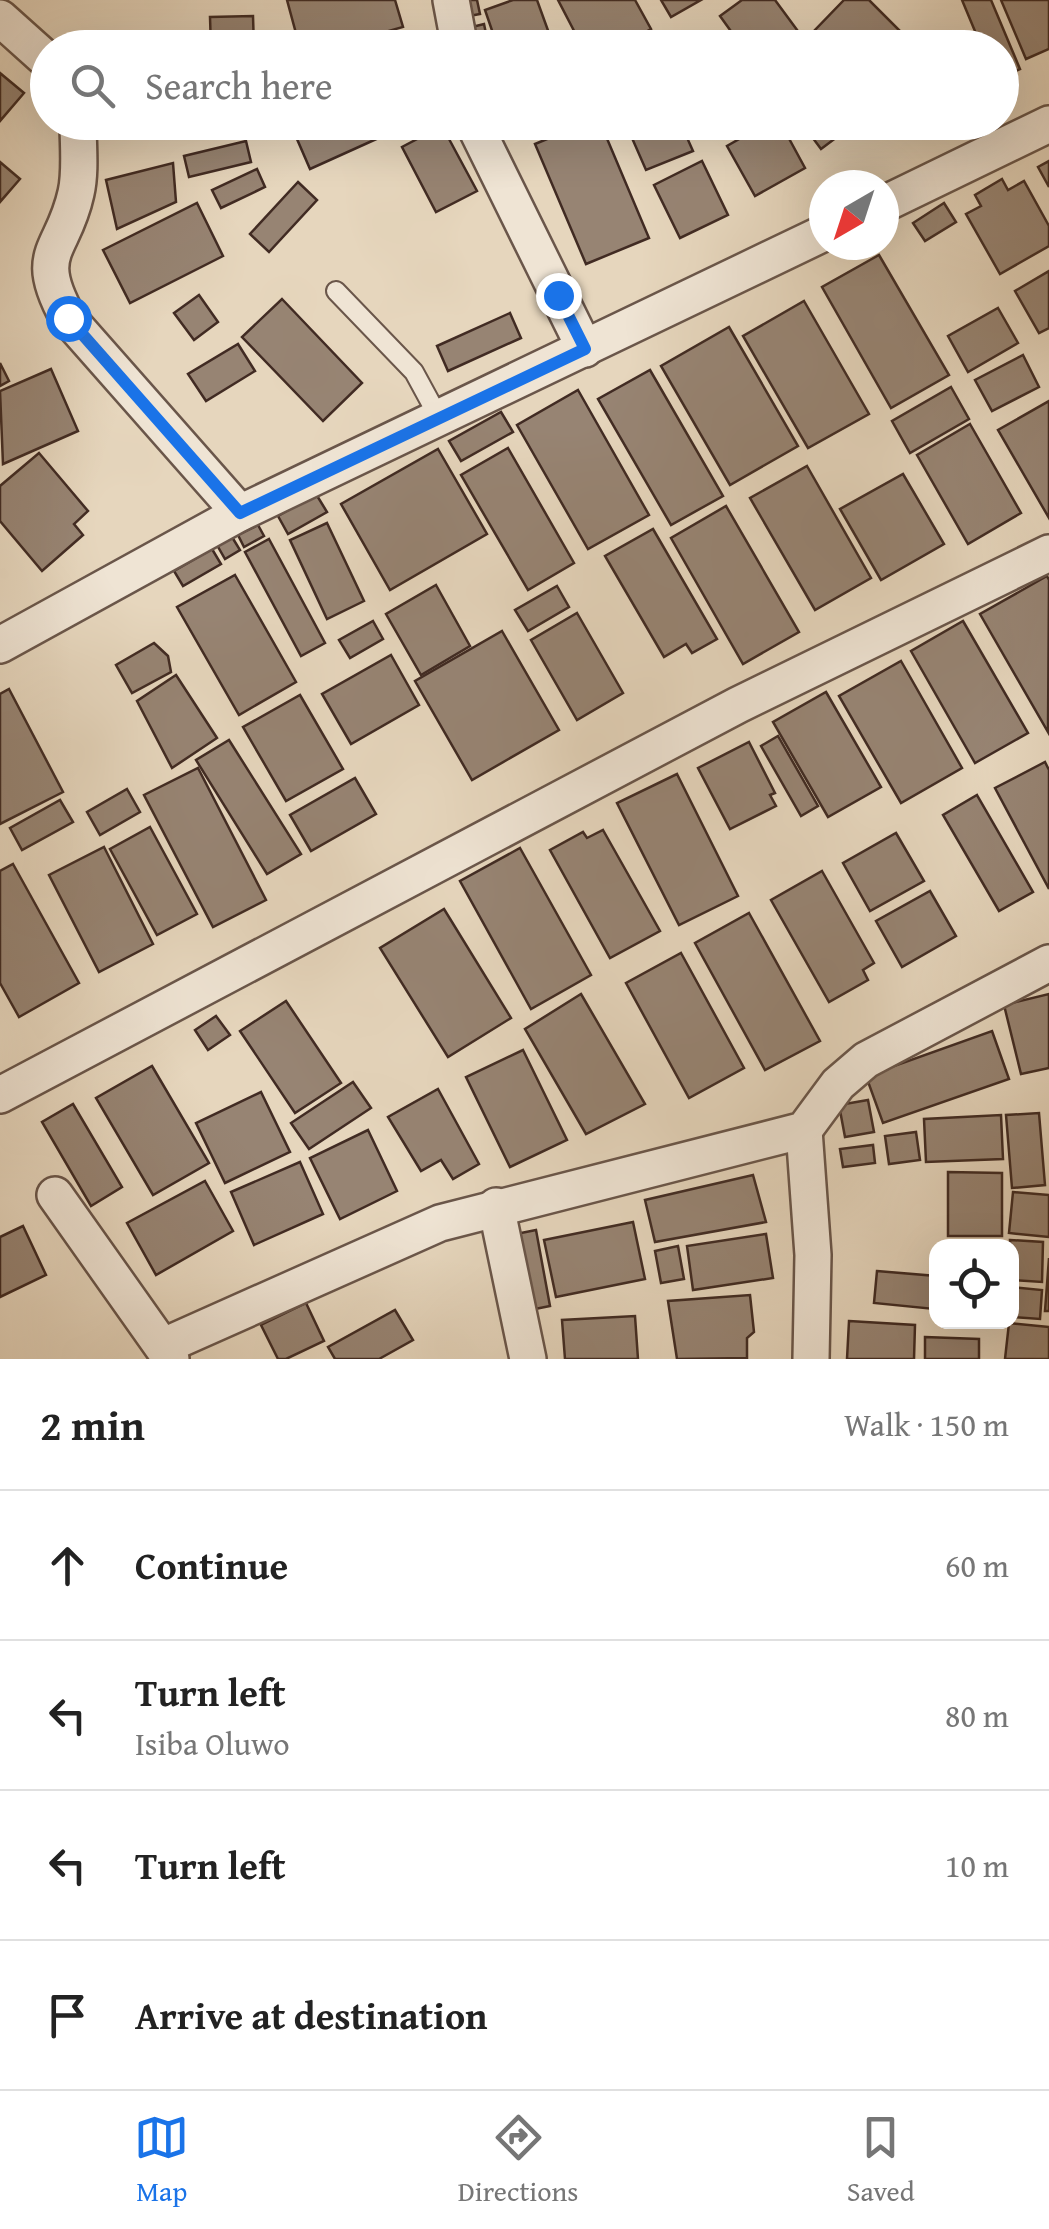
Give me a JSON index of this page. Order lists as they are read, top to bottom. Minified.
{"north":"bottom left","page":{"search":"Search here","heading":["2 min","Walk · 150 m"],"list":[["Continue","60 m"],["Turn left","Isiba Oluwo","80 m"],["Turn left","10 m"],"Arrive at destination"],"nav":["Map","Directions","Saved"]}}
